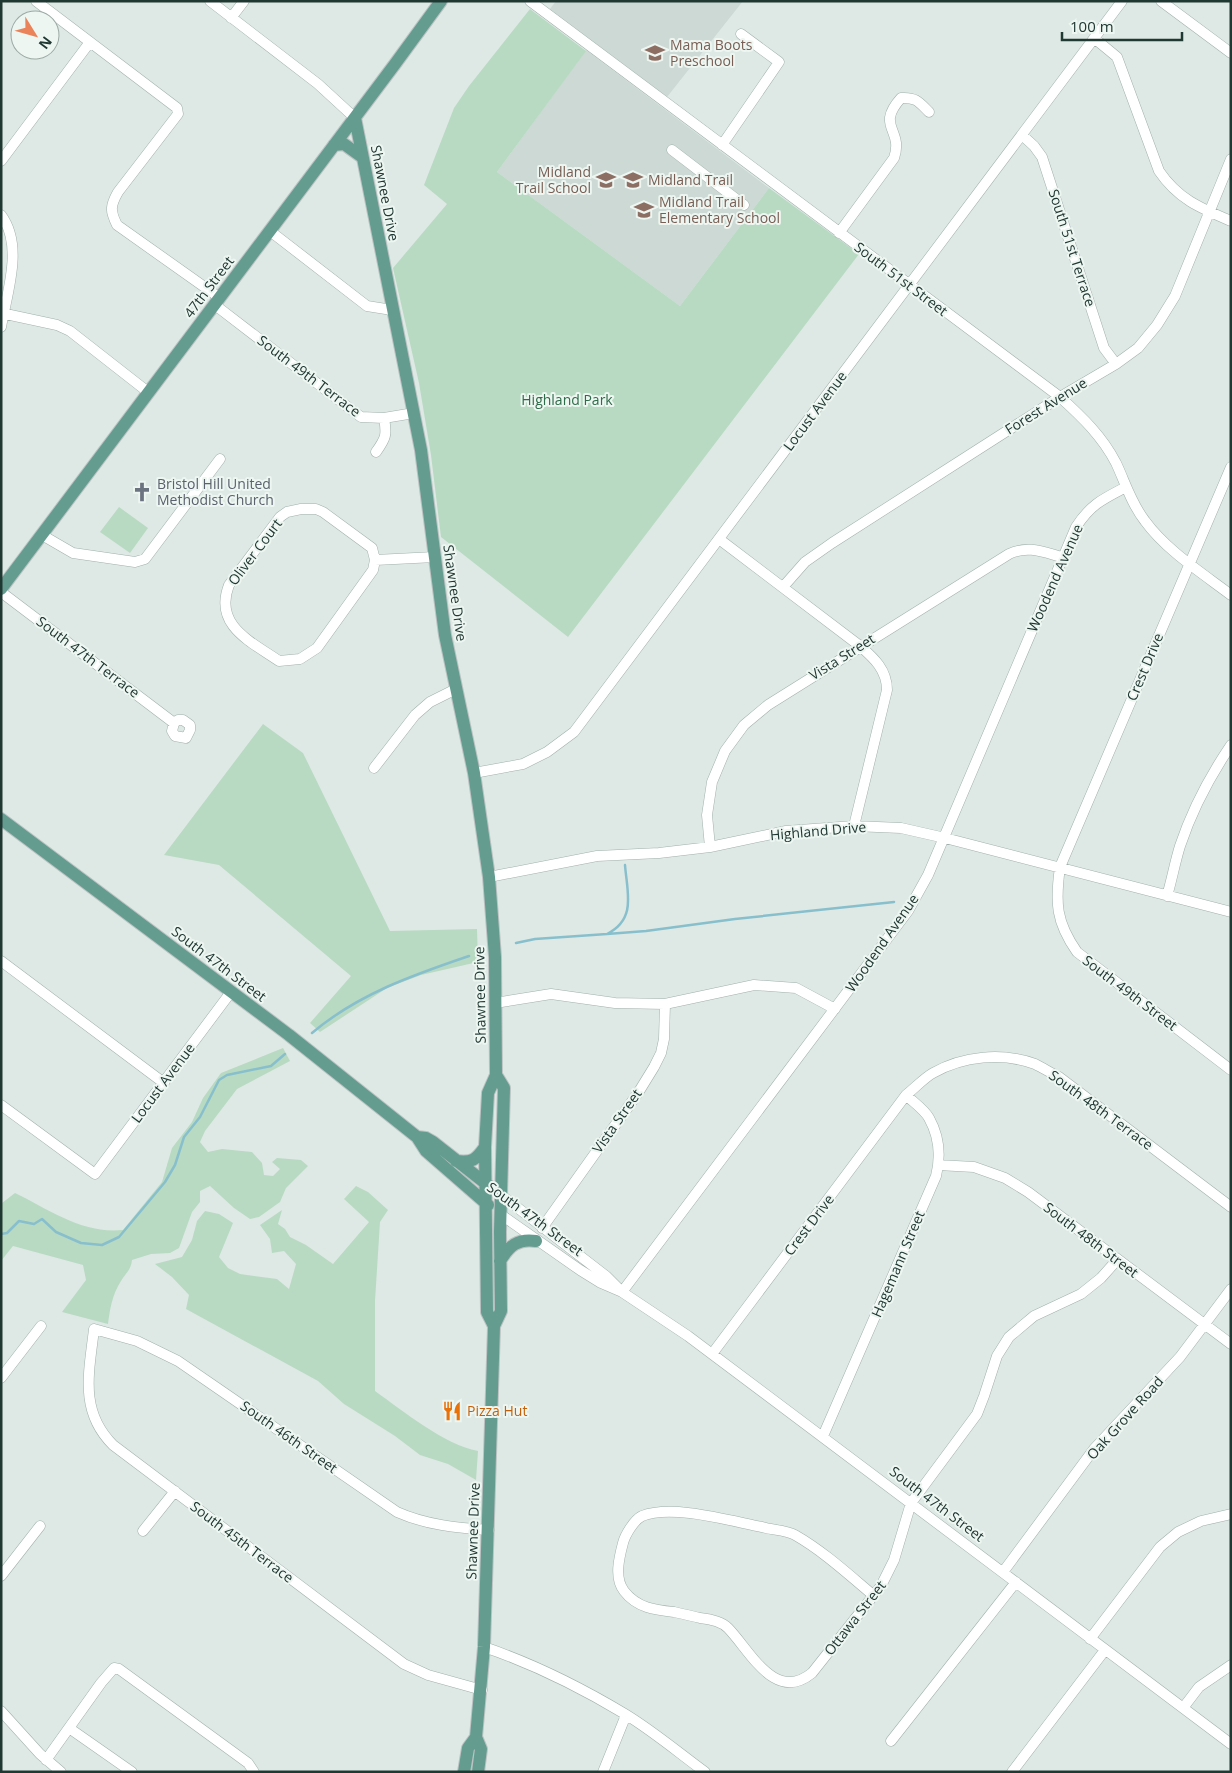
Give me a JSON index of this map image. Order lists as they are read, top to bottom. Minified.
{"streets":{"main road":["Shawnee Drive","47th Street","South 47th Street"],"street":["South 51st Terrace","South 51st Street","South 49th Terrace","Forest Avenue","Locust Avenue","Oliver Court","Woodend Avenue","South 47th Terrace","Vista Street","Crest Drive","Highland Drive","South 49th Street","South 48th Terrace","South 48th Street","Hagemann Street","Oak Grove Road","South 46th Street","South 45th Terrace","Ottawa Street"]},"crossings":[["Shawnee Drive","47th Street"],["Shawnee Drive","South 49th Terrace"],["Shawnee Drive","Locust Avenue"],["Shawnee Drive","Highland Drive"],["Shawnee Drive","South 47th Street"],["Shawnee Drive","South 46th Street"],["Shawnee Drive","South 45th Terrace"],["South 51st Terrace","Forest Avenue"],["South 51st Terrace","Locust Avenue"],["South 51st Street","Forest Avenue"],["South 51st Street","Locust Avenue"],["South 51st Street","Woodend Avenue"],["South 51st Street","Crest Drive"],["47th Street","South 49th Terrace"],["47th Street","South 47th Terrace"],["Locust Avenue","South 47th Street"],["Woodend Avenue","Vista Street"],["Woodend Avenue","Highland Drive"],["Woodend Avenue","South 47th Street"],["Vista Street","Highland Drive"],["Vista Street","South 47th Street"],["Crest Drive","Highland Drive"],["Crest Drive","South 47th Street"],["Crest Drive","South 49th Street"],["Crest Drive","South 48th Terrace"],["Crest Drive","Hagemann Street"],["Highland Drive","South 49th Street"],["South 47th Street","Hagemann Street"],["South 47th Street","Oak Grove Road"],["South 47th Street","Ottawa Street"],["South 48th Terrace","Hagemann Street"],["South 48th Street","Hagemann Street"],["South 48th Street","Oak Grove Road"],["South 48th Street","Ottawa Street"],["South 46th Street","South 45th Terrace"]],"parks":["Highland Park"],"places":{"school or university":["Mama Boots Preschool","Midland Trail School","Midland Trail","Midland Trail Elementary School"],"church":["Bristol Hill United Methodist Church"],"restaurant":["Pizza Hut"]},"scale_bar":"100 m","north":"bottom right"}
